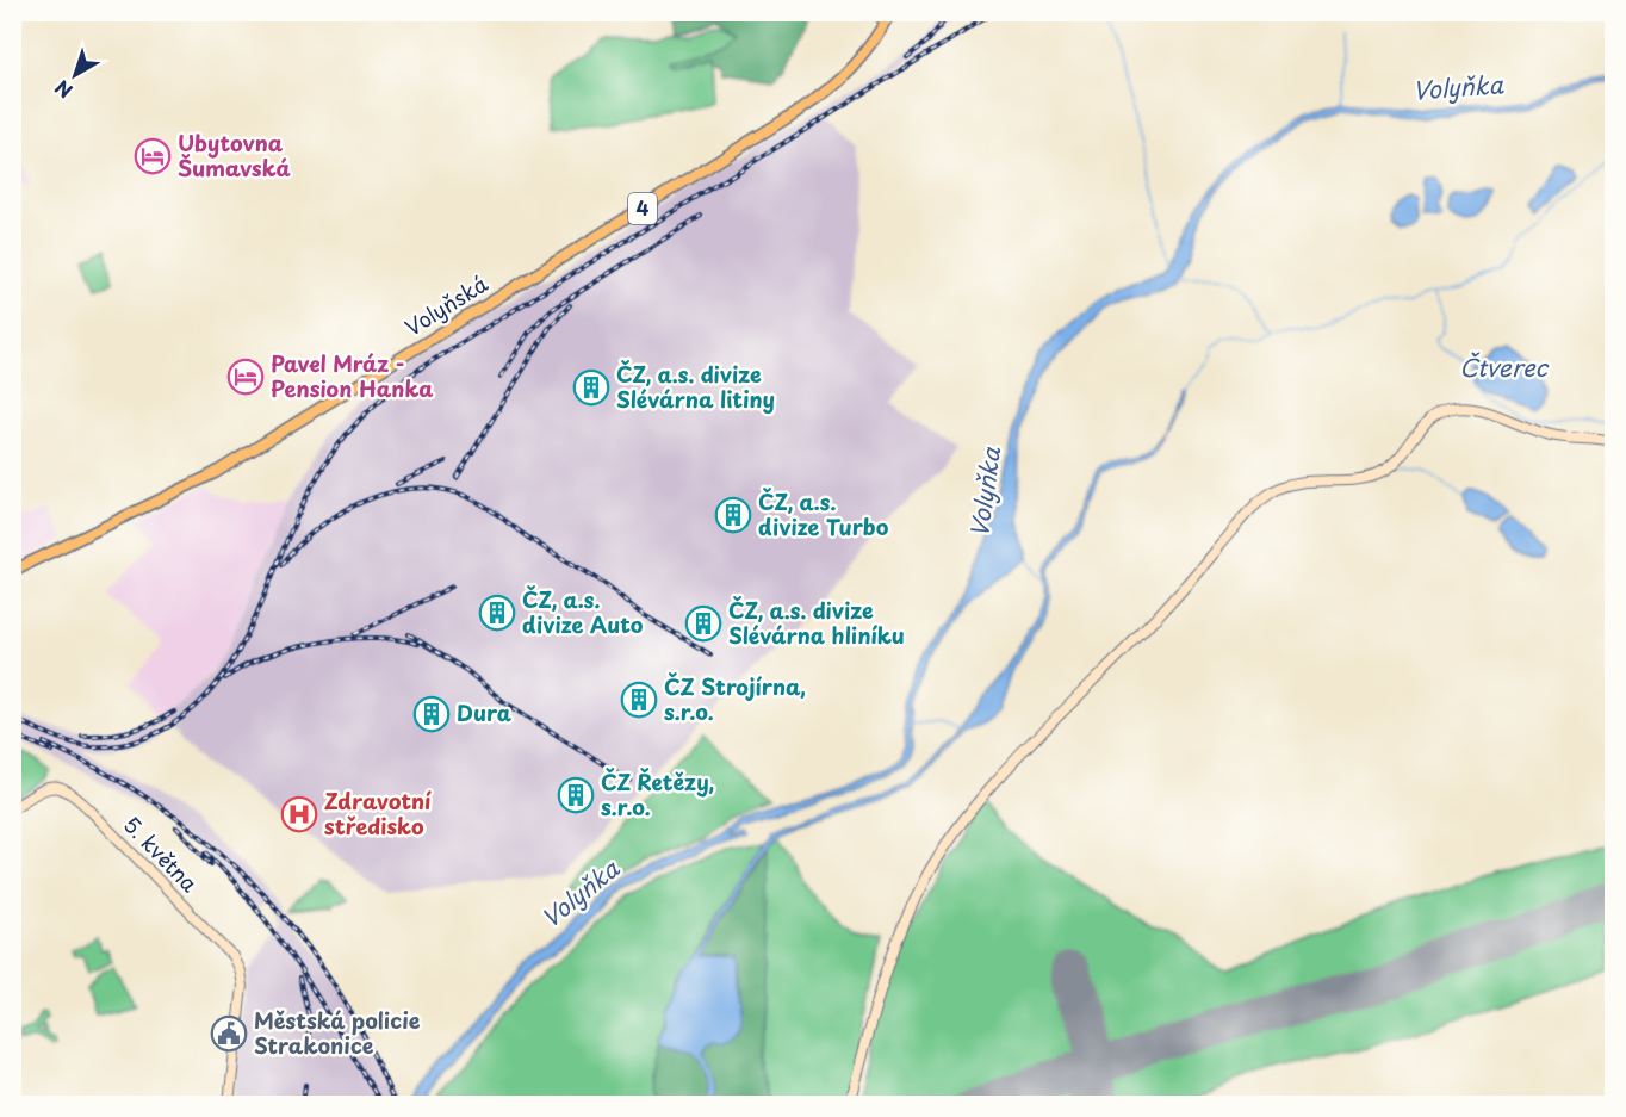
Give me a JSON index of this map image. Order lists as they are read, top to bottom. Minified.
{"streets":{"main road":["4","Volyňská"],"street":["5. května"]},"water":["Volyňka","Čtverec"],"places":{"hotel":["Ubytovna Šumavská","Pavel Mráz - Pension Hanka"],"building":["ČZ, a.s. divize Slévárna litiny","ČZ, a.s. divize Turbo","ČZ, a.s. divize Auto","ČZ, a.s. divize Slévárna hliníku","ČZ Strojírna, s.r.o.","Dura","ČZ Řetězy, s.r.o."],"hospital":["Zdravotní středisko"],"public building":["Městská policie Strakonice"]},"north":"bottom left"}
